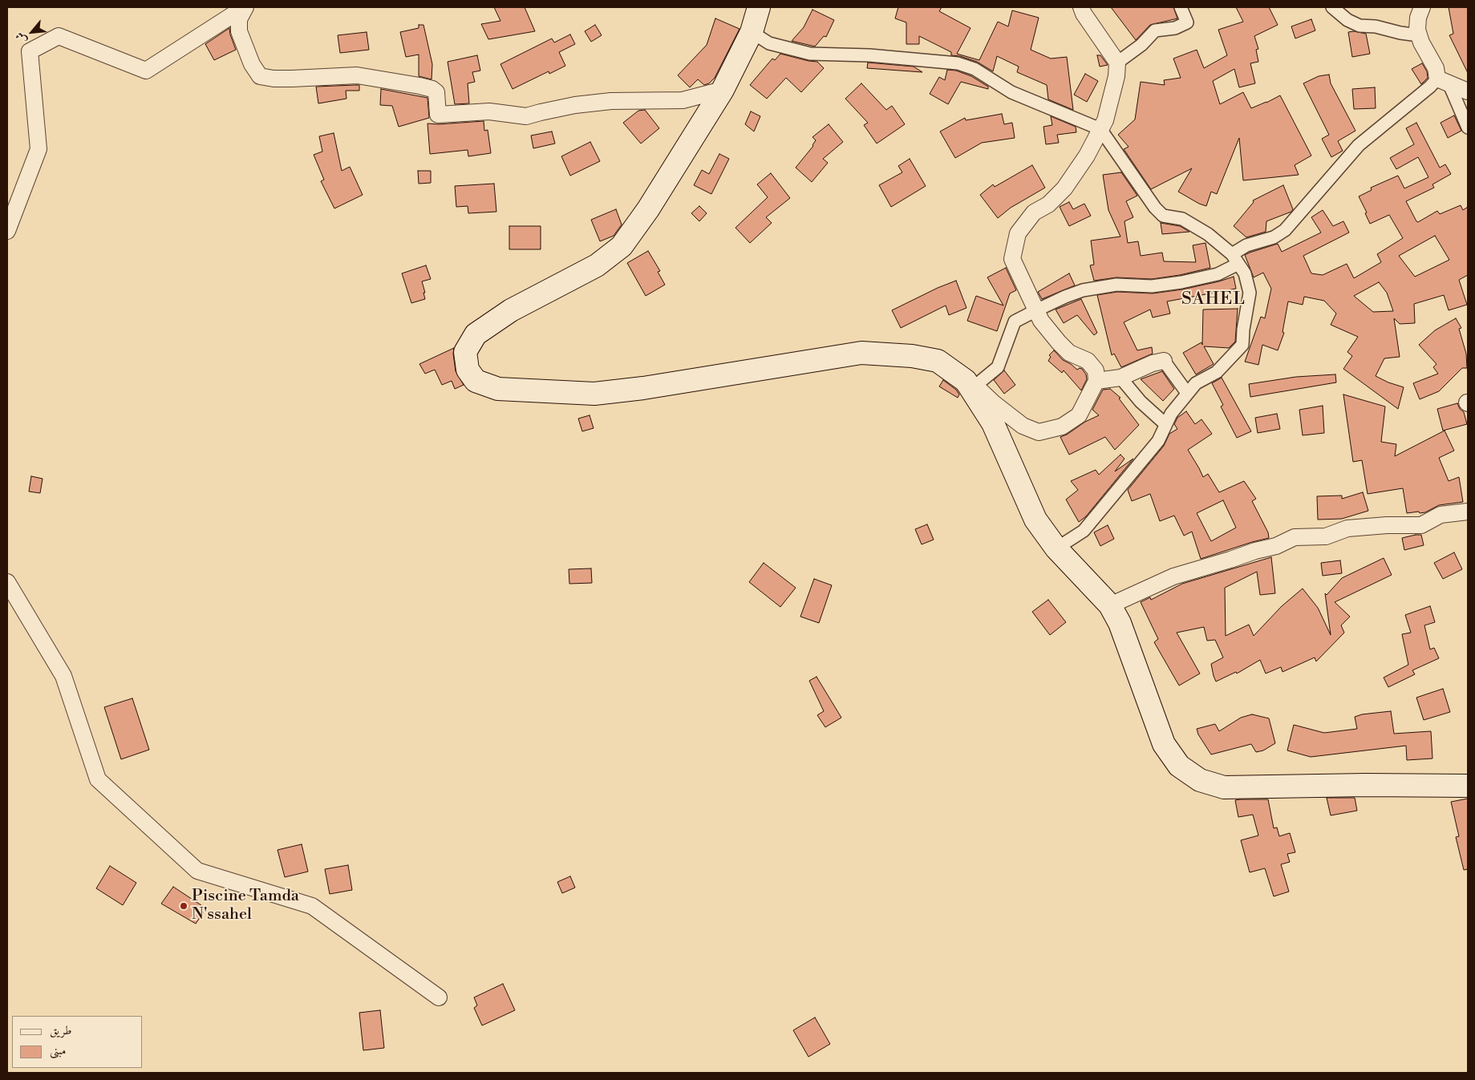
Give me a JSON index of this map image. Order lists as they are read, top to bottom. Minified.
{"districts":["SAHEL"],"places":["Piscine Tamda N'ssahel"],"legend":["طريق","مبنى"],"north":"bottom left"}
